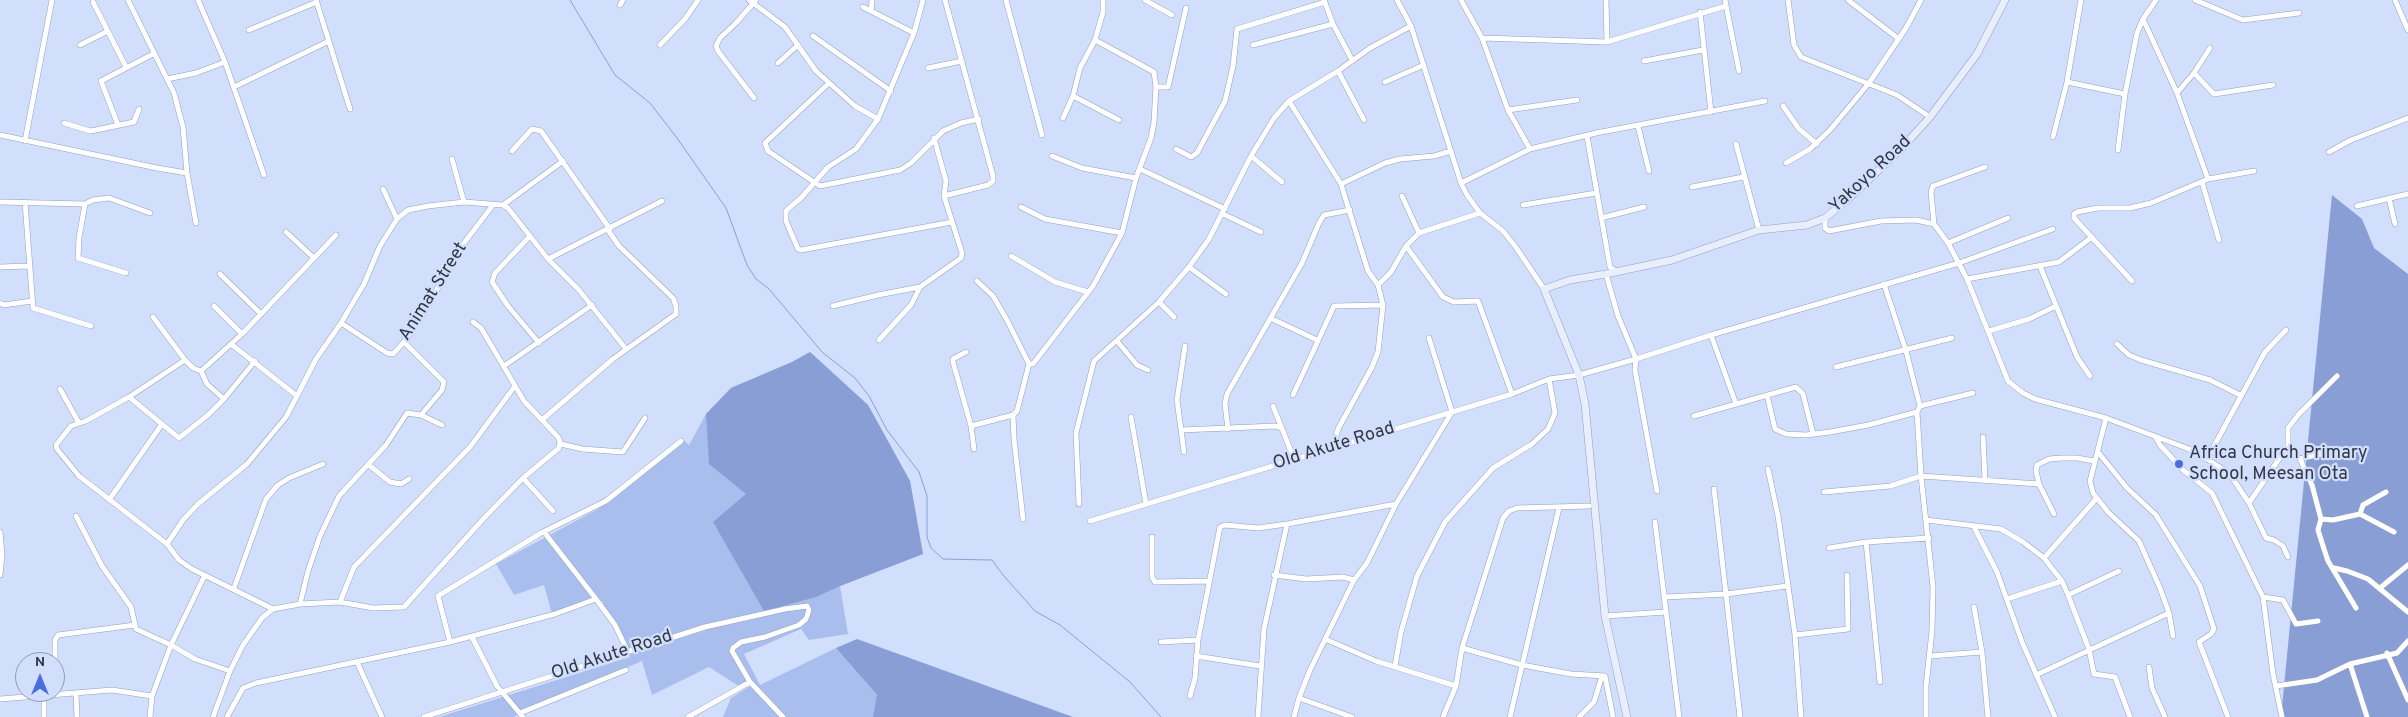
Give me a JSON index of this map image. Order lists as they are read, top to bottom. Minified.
{"streets":{"main road":["Yakoyo Road"],"street":["Animat Street","Old Akute Road"]},"places":["Africa Church Primary School, Meesan Ota"],"north":"top"}
